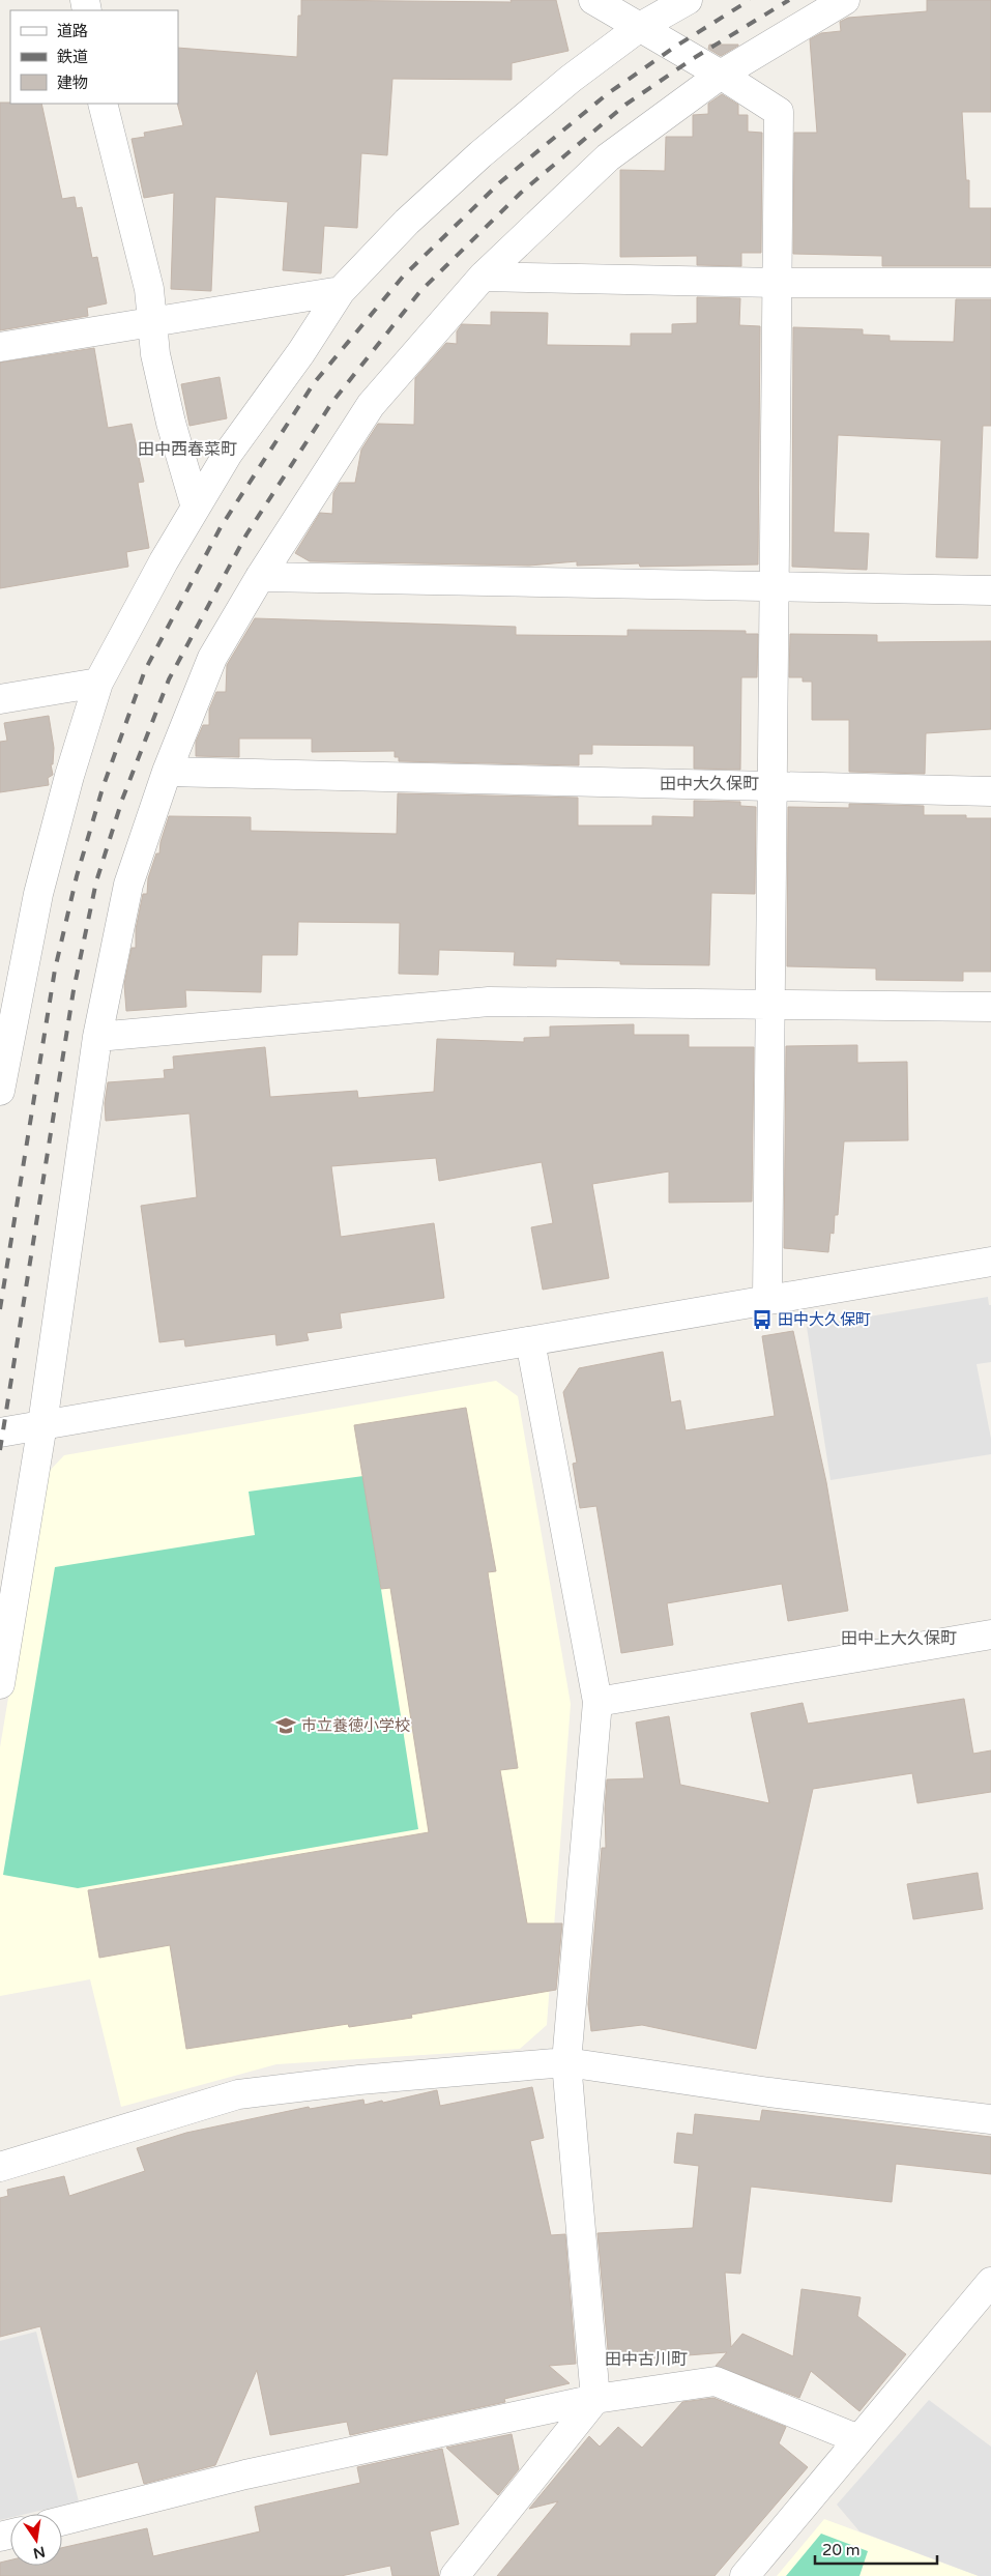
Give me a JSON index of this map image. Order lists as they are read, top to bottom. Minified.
{"districts":["田中西春菜町","田中大久保町","田中上大久保町","田中古川町"],"places":{"bus stop":["田中大久保町"],"school or university":["市立養徳小学校"]},"legend":["道路","鉄道","建物"],"scale_bar":"20 m","north":"bottom"}
